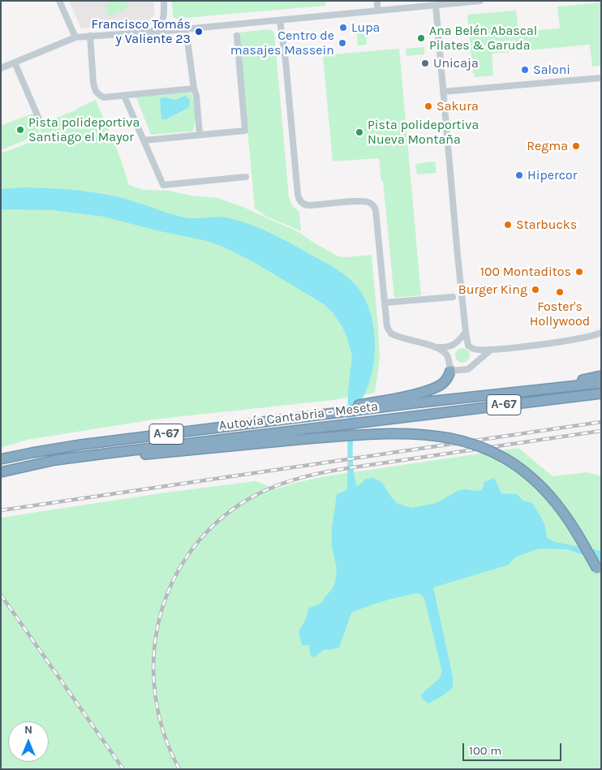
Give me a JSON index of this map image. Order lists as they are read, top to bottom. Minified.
{"streets":{"highway":["A-67","Autovía Cantabria - Meseta"]},"places":["Lupa","Francisco Tomás y Valiente 23","Ana Belén Abascal Pilates & Garuda","Centro de masajes Massein","Unicaja","Saloni","Sakura","Pista polideportiva Santiago el Mayor","Pista polideportiva Nueva Montaña","Regma","Hipercor","Starbucks","100 Montaditos","Burger King","Foster's Hollywood"],"scale_bar":"100 m","north":"top"}
